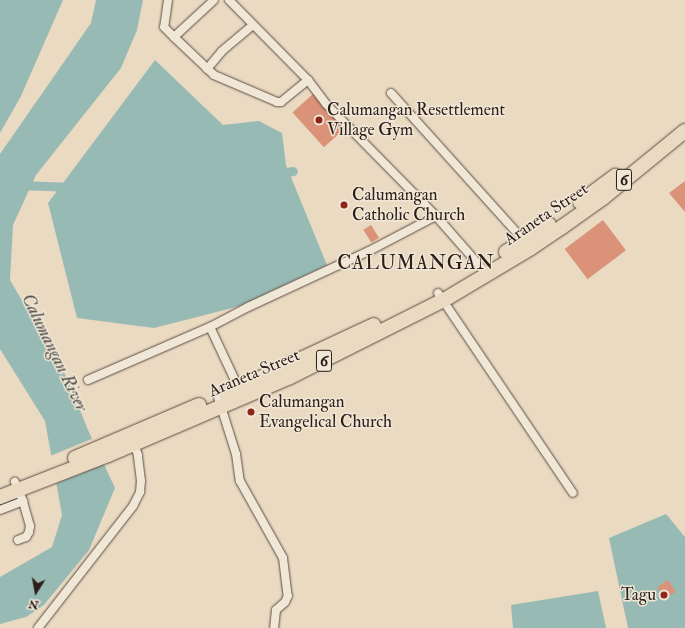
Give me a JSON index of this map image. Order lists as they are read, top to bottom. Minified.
{"streets":{"highway":["6","Araneta Street"]},"districts":["CALUMANGAN"],"water":["Calumangan River"],"places":["Calumangan Resettlement Village Gym","Calumangan Catholic Church","Calumangan Evangelical Church","Tagu"],"north":"bottom"}
